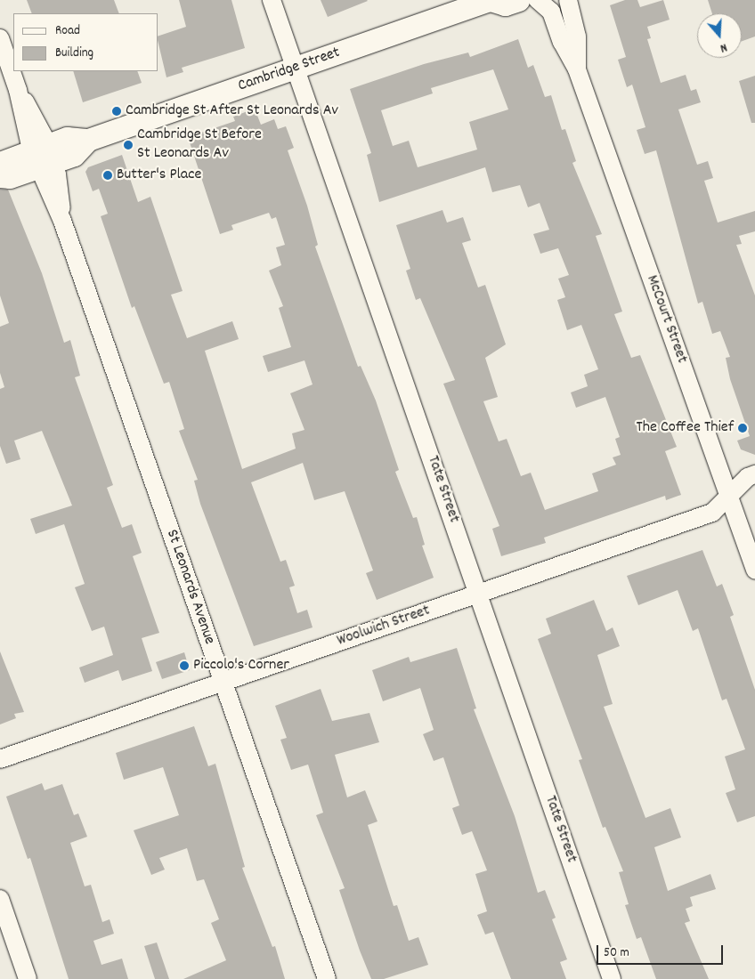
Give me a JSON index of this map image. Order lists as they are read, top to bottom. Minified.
{"streets":{"main road":["Cambridge Street"],"street":["McCourt Street","Tate Street","St Leonards Avenue","Woolwich Street"]},"crossings":[["Cambridge Street","Tate Street"],["Cambridge Street","St Leonards Avenue"],["McCourt Street","Woolwich Street"],["Tate Street","Woolwich Street"],["St Leonards Avenue","Woolwich Street"]],"places":["Cambridge St After St Leonards Av","Cambridge St Before St Leonards Av","Butter's Place","The Coffee Thief","Piccolo's Corner"],"legend":["Road","Building"],"scale_bar":"50 m","north":"bottom"}
